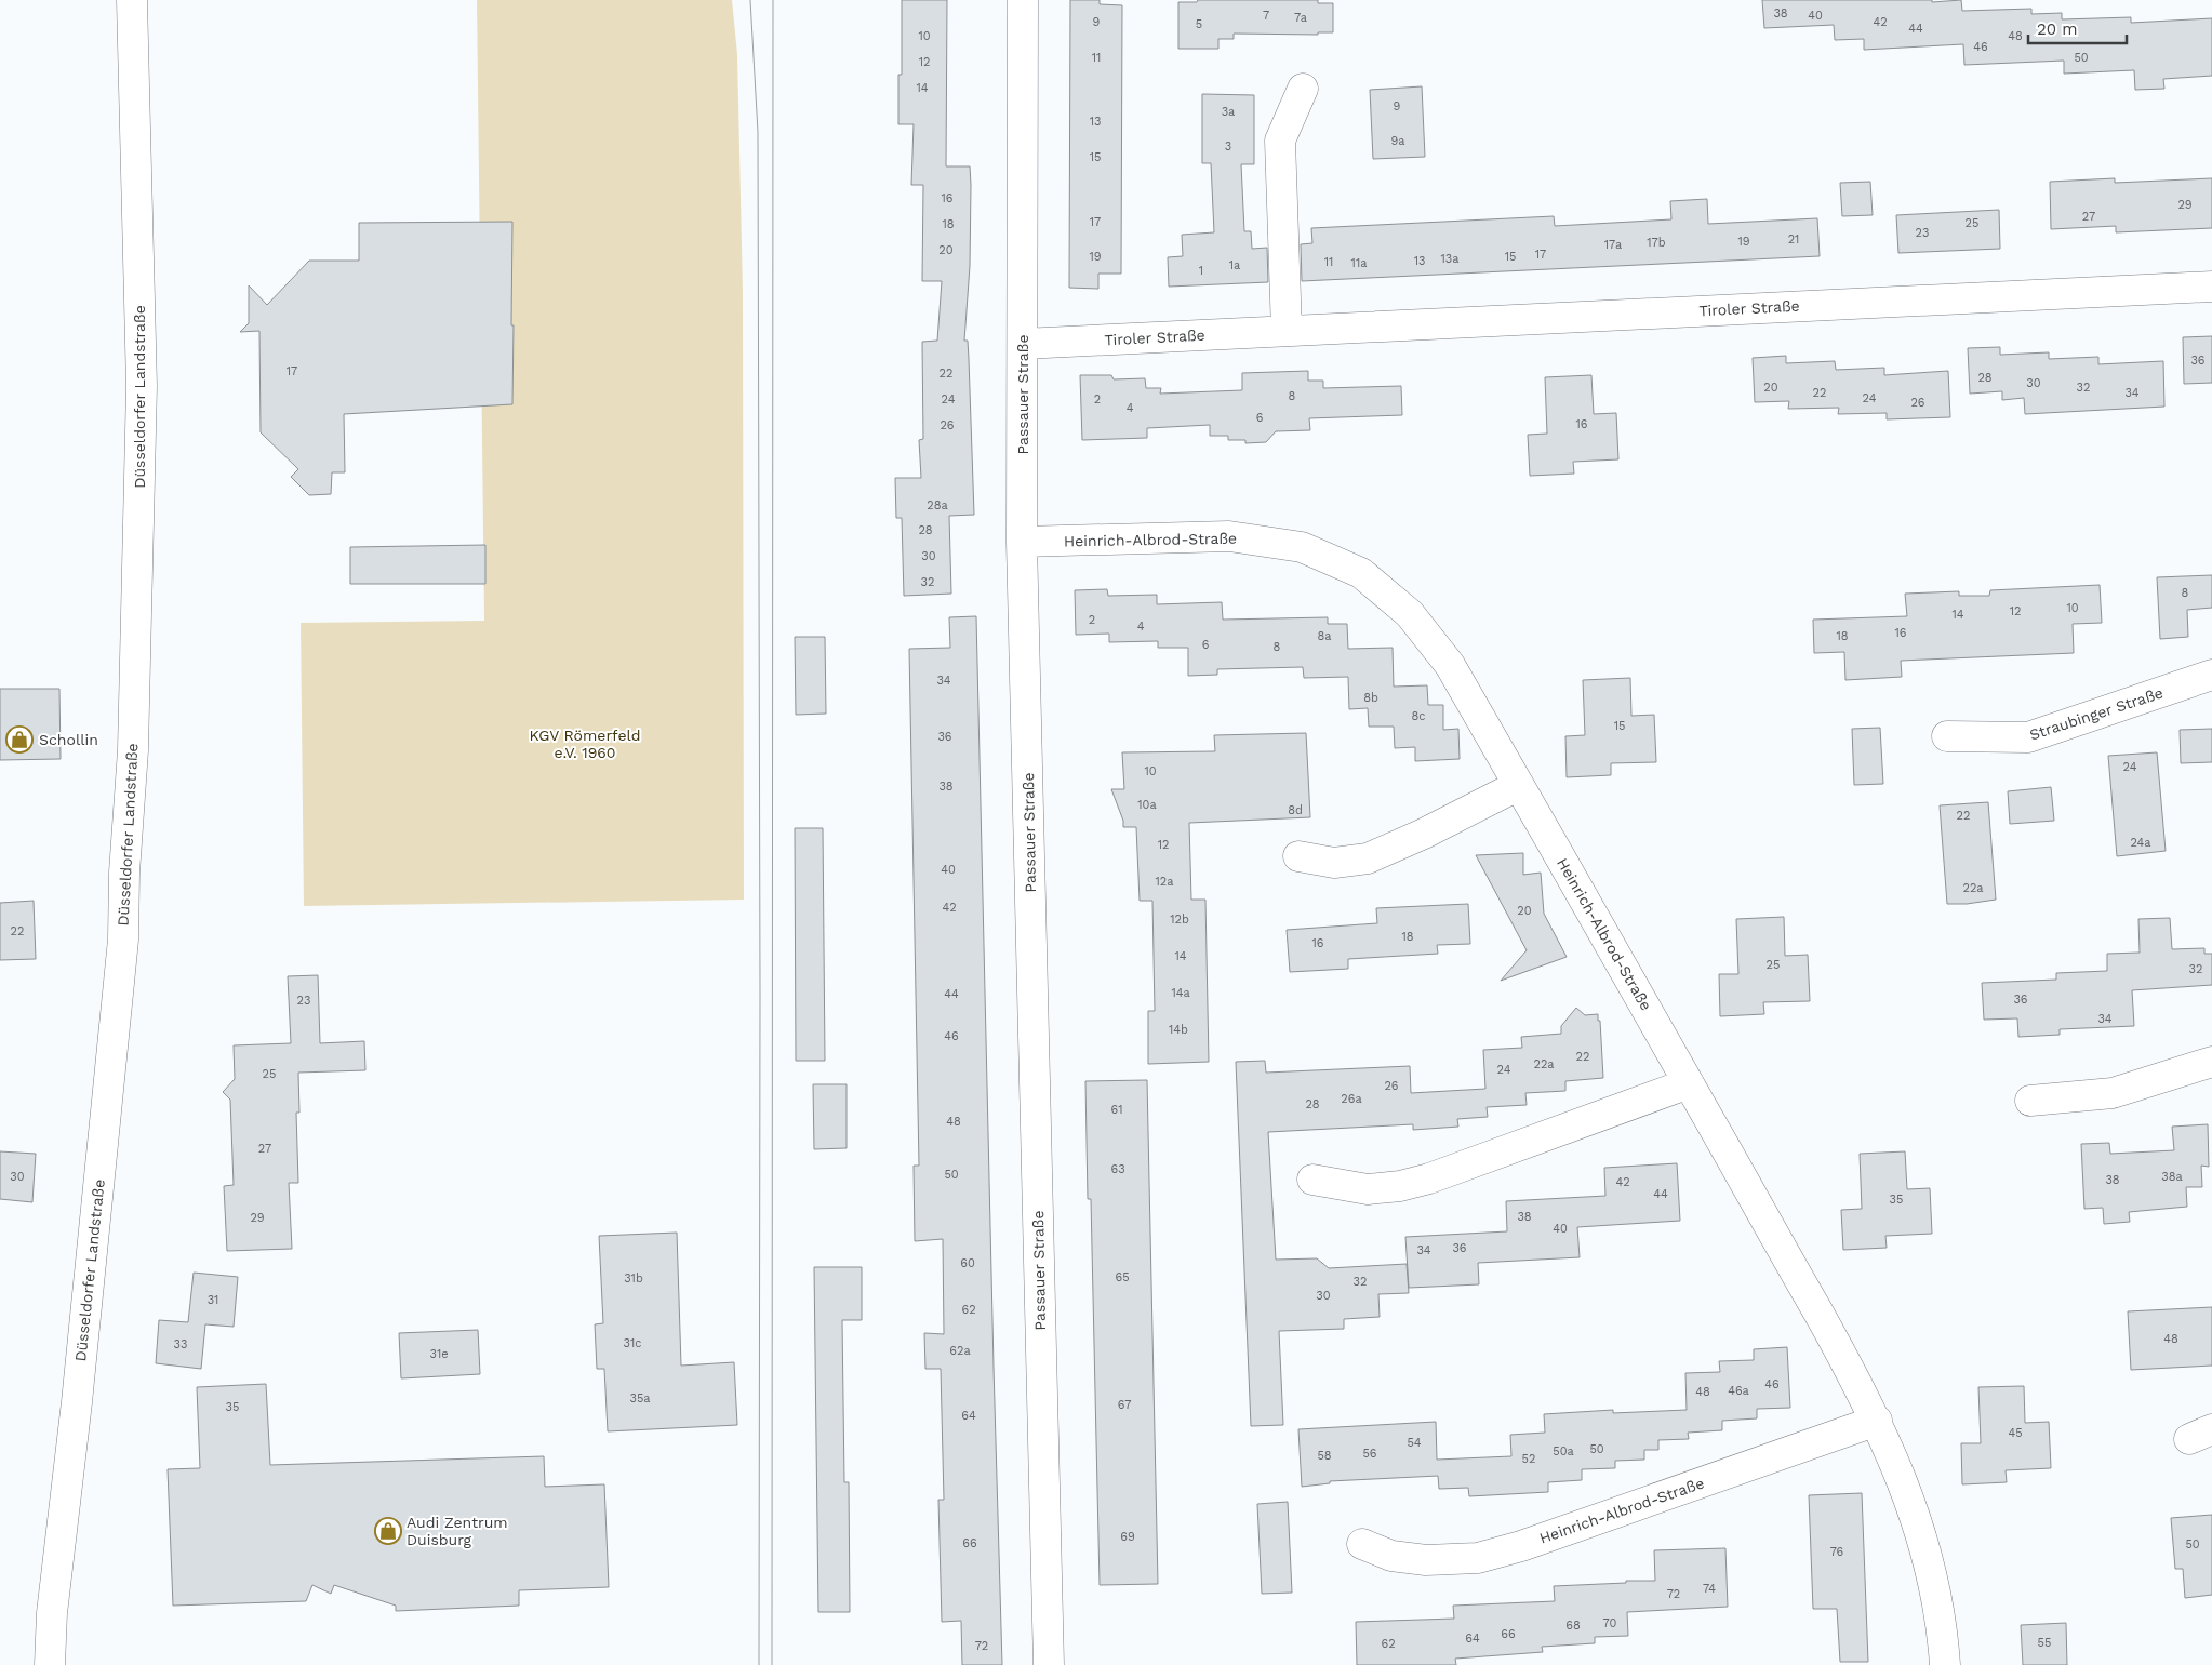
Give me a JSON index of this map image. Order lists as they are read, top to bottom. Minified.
{"streets":{"street":["Tiroler Straße","Passauer Straße","Düsseldorfer Landstraße","Heinrich-Albrod-Straße","Straubinger Straße"]},"crossings":[["Tiroler Straße","Passauer Straße"],["Passauer Straße","Heinrich-Albrod-Straße"]],"parks":["KGV Römerfeld e.V. 1960"],"places":{"shop":["Schollin","Audi Zentrum Duisburg"]},"house_numbers":["38","7","40","7a","9","42","5","44","10","48","46","11","50","12","14","9","3a","13","9a","3","15","16","29","27","17","25","18","23","21","19","17b","17a","20","17","19","15","13a","13","11","11a","1a","1","36","17","22","28","30","20","32","22","34","8","24","24","2","26","4","6","16","26","28a","28","30","32","8","10","12","14","2","4","16","8a","18","6","8","34","8b","8c","15","36","24","10","38","10a","8d","22","24a","12","40","12a","22a","42","20","12b","22","18","16","14","25","32","14a","44","36","23","34","14b","46","22","22a","24","25","26","26a","28","61","48","27","63","50","30","38a","38","42","44","35","38","29","40","36","34","60","65","31b","32","30","31","62","48","31c","33","62a","31e","46","46a","48","35a","67","35","64","45","54","50","50a","56","58","52","69","66","50","76","74","72","70","68","66","64","55","62","72"],"scale_bar":"20 m"}
